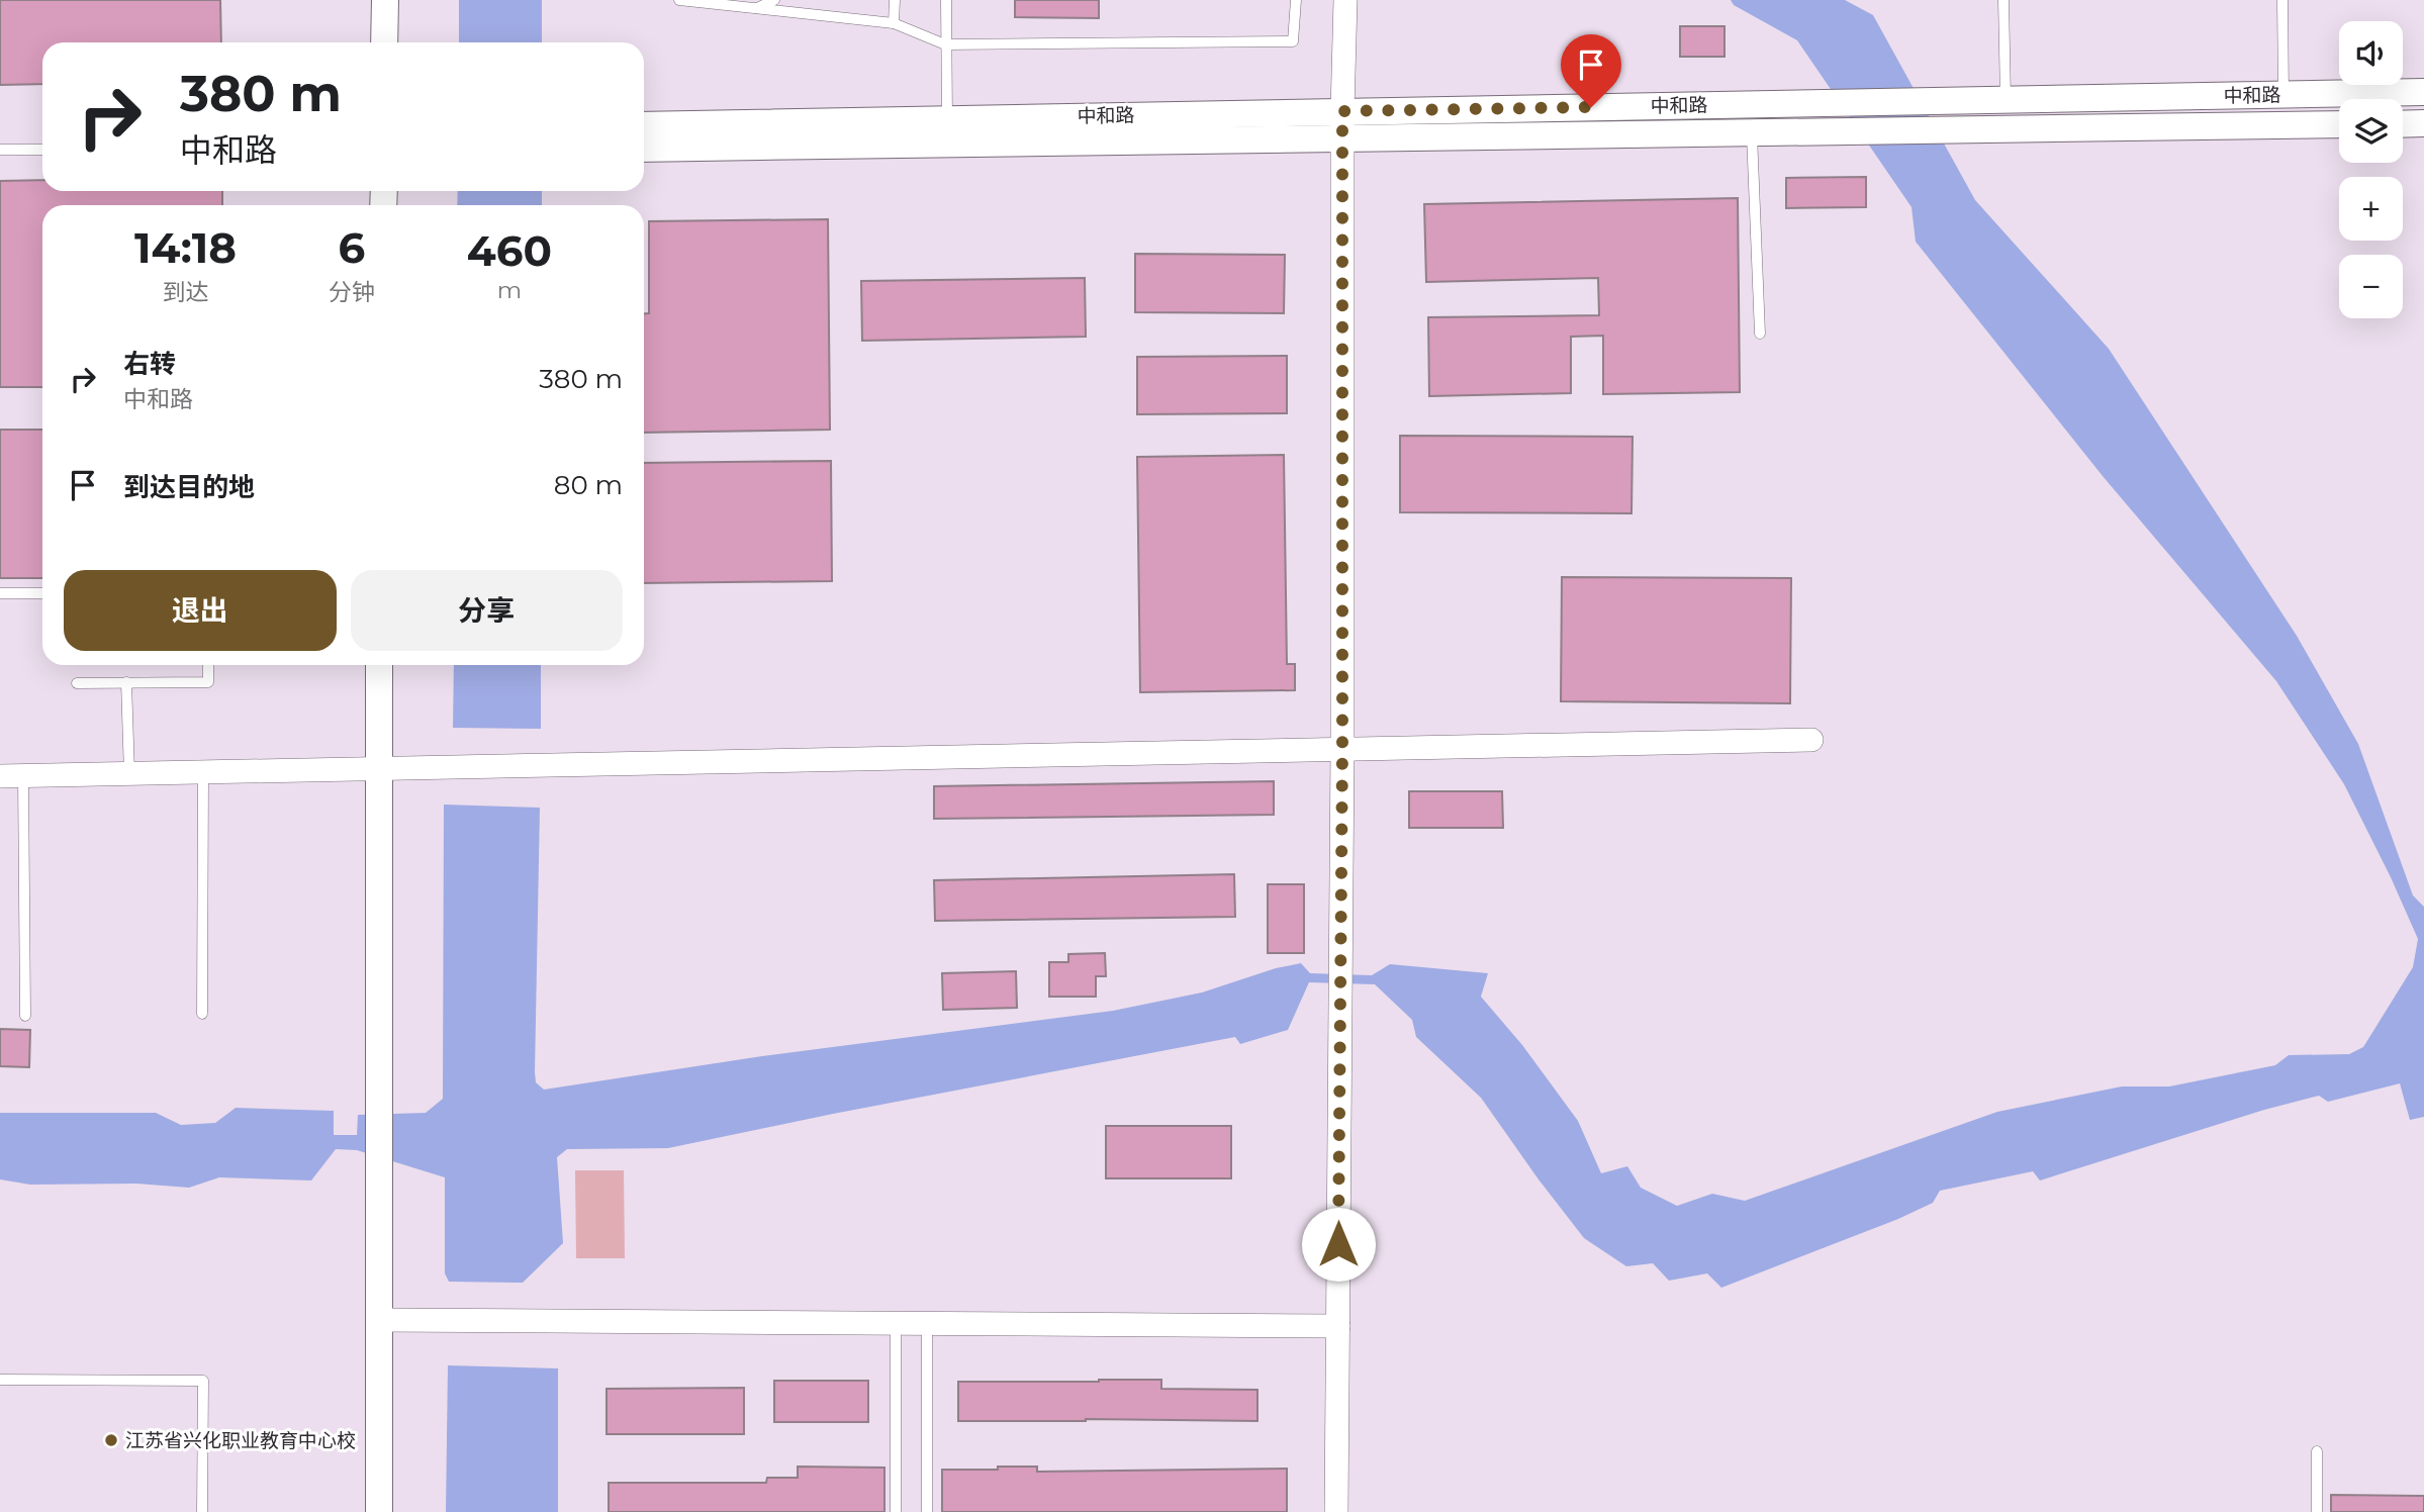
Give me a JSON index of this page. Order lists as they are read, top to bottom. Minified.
{"streets":{"main road":["中和路"]},"places":["江苏省兴化职业教育中心校"],"page":{"map_buttons":["+","−"],"turn":["380 m","中和路"],"eta":["14:18","到达","6","分钟","460","m"],"list":[{"name":"右转","note":"中和路","value":"380 m"},{"name":"到达目的地","value":"80 m"}],"buttons":["退出","分享"]}}
